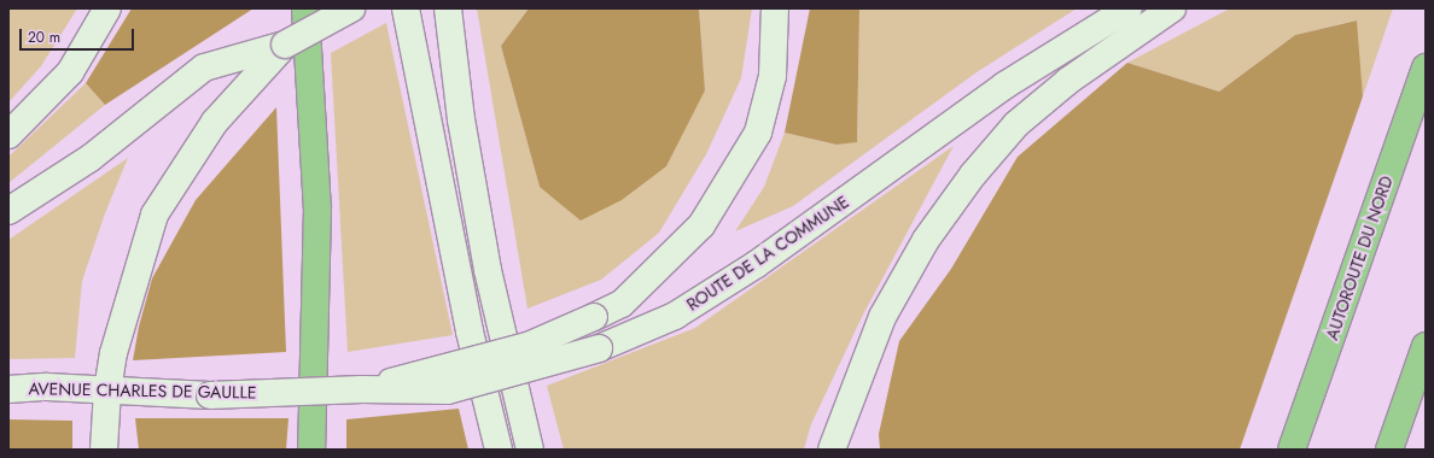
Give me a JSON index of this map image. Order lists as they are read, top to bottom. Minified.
{"streets":{"highway":["AUTOROUTE DU NORD"],"street":["ROUTE DE LA COMMUNE","AVENUE CHARLES DE GAULLE"]},"crossings":[["ROUTE DE LA COMMUNE","AVENUE CHARLES DE GAULLE"]],"scale_bar":"20 m"}
